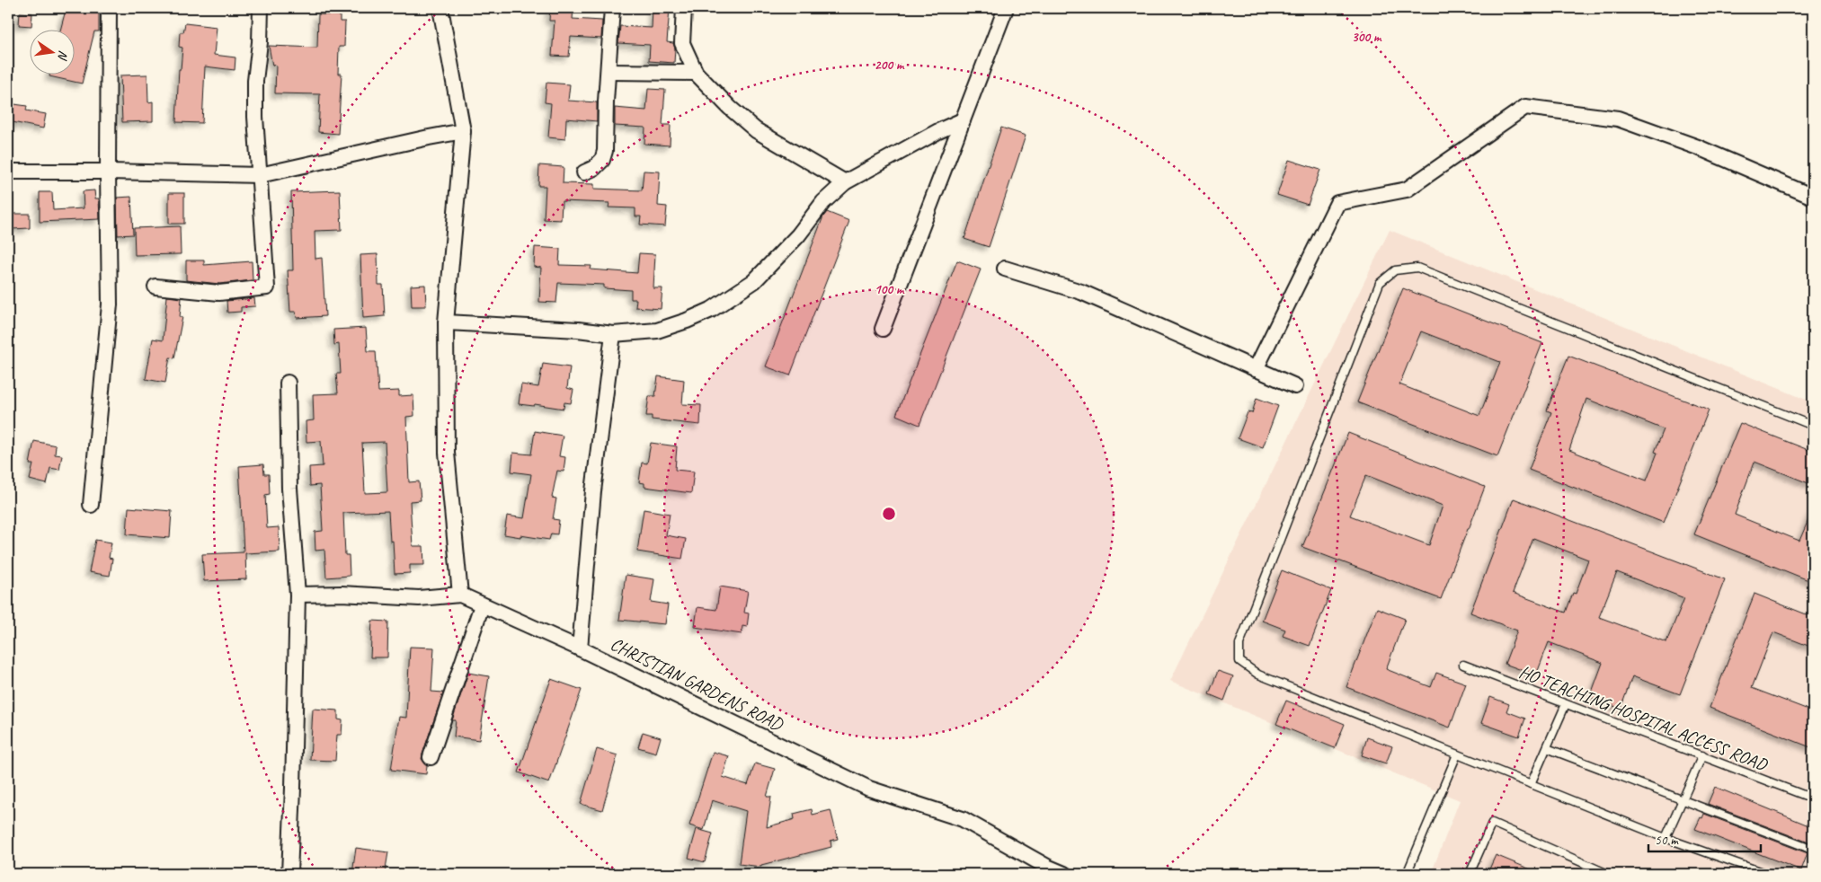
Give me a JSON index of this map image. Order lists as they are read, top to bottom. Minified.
{"streets":{"street":["CHRISTIAN GARDENS ROAD"],"lane":["HO TEACHING HOSPITAL ACCESS ROAD"]},"scale_bar":"50 m","north":"right","rings":["300 m","200 m","100 m"]}
